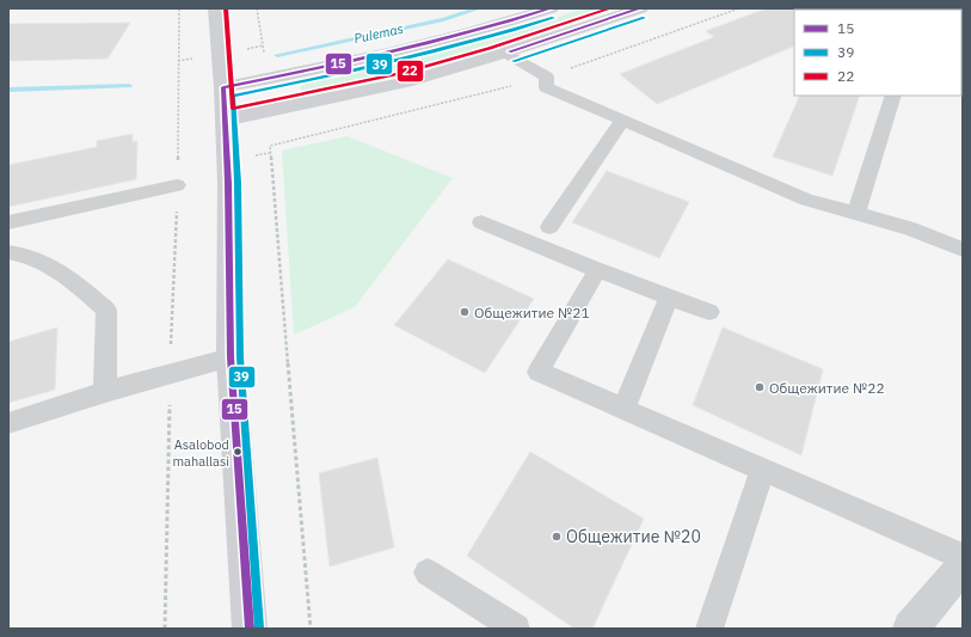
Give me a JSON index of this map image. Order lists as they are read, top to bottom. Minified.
{"water":["Pulemas"],"places":["Общежитие №21","Общежитие №22","Asalobod mahallasi","Общежитие №20"],"lines":["transit line 15","transit line 22","transit line 39"],"legend":["15","39","22"]}
